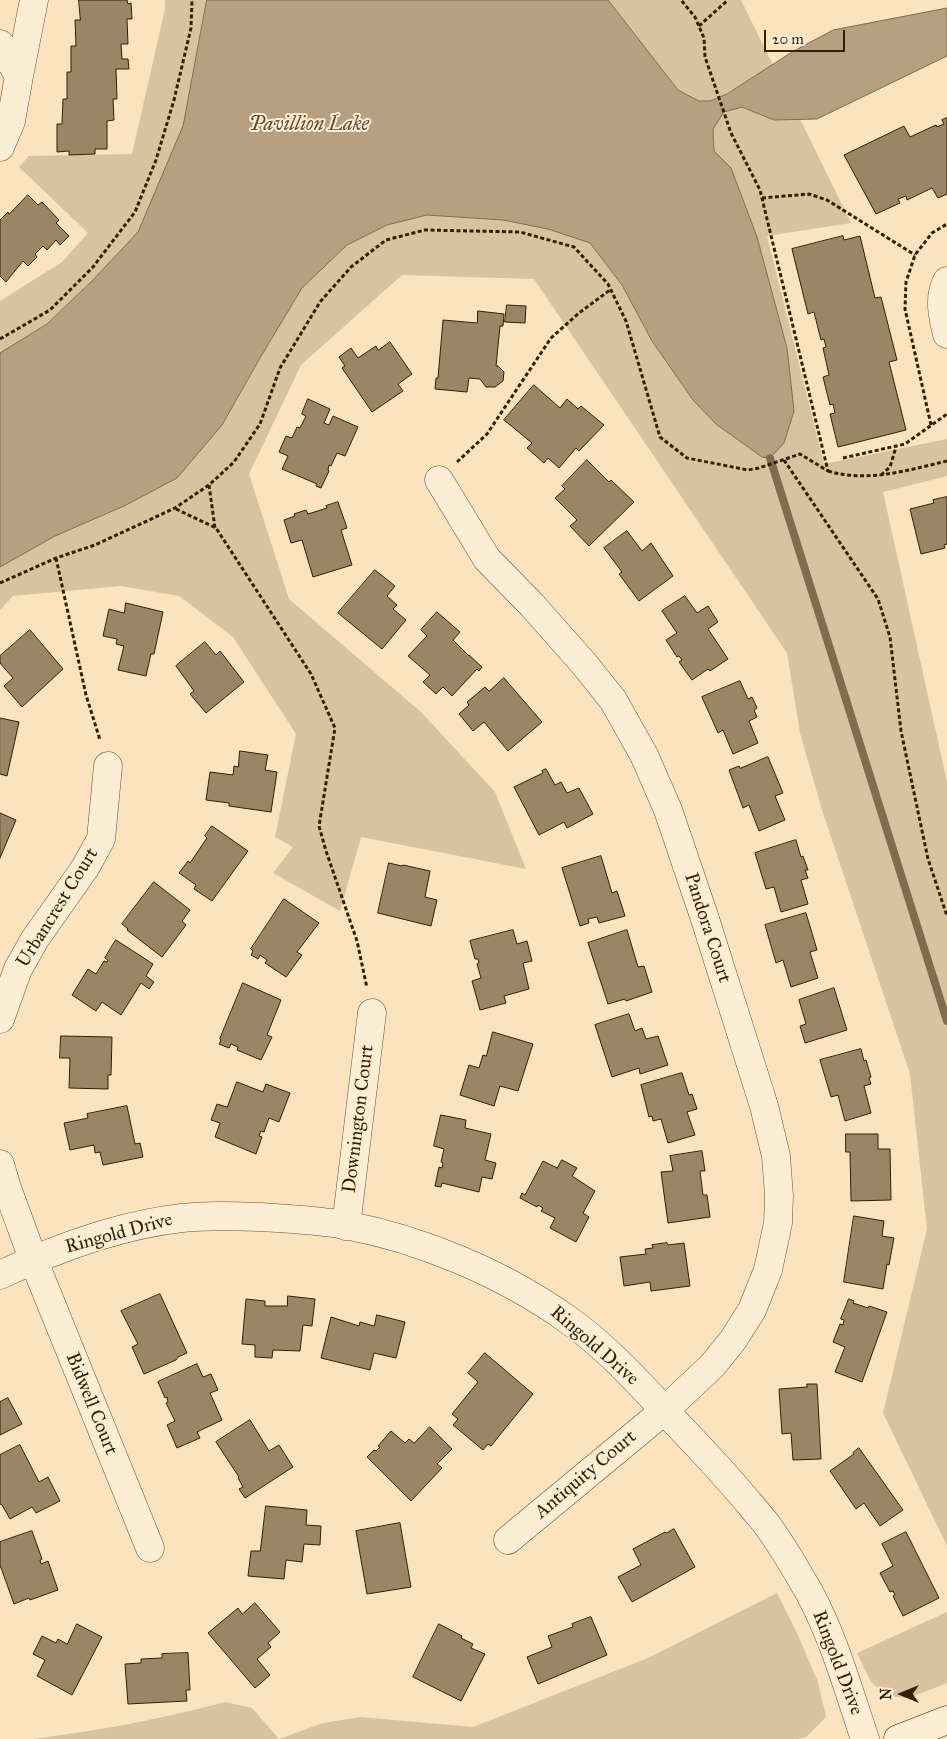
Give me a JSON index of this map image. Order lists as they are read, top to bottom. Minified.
{"streets":{"street":["Urbancrest Court","Pandora Court","Downington Court","Ringold Drive","Bidwell Court","Antiquity Court"]},"crossings":[["Pandora Court","Ringold Drive"],["Pandora Court","Antiquity Court"],["Downington Court","Ringold Drive"],["Ringold Drive","Bidwell Court"],["Ringold Drive","Antiquity Court"]],"water":["Pavillion Lake"],"scale_bar":"20 m","north":"left"}
